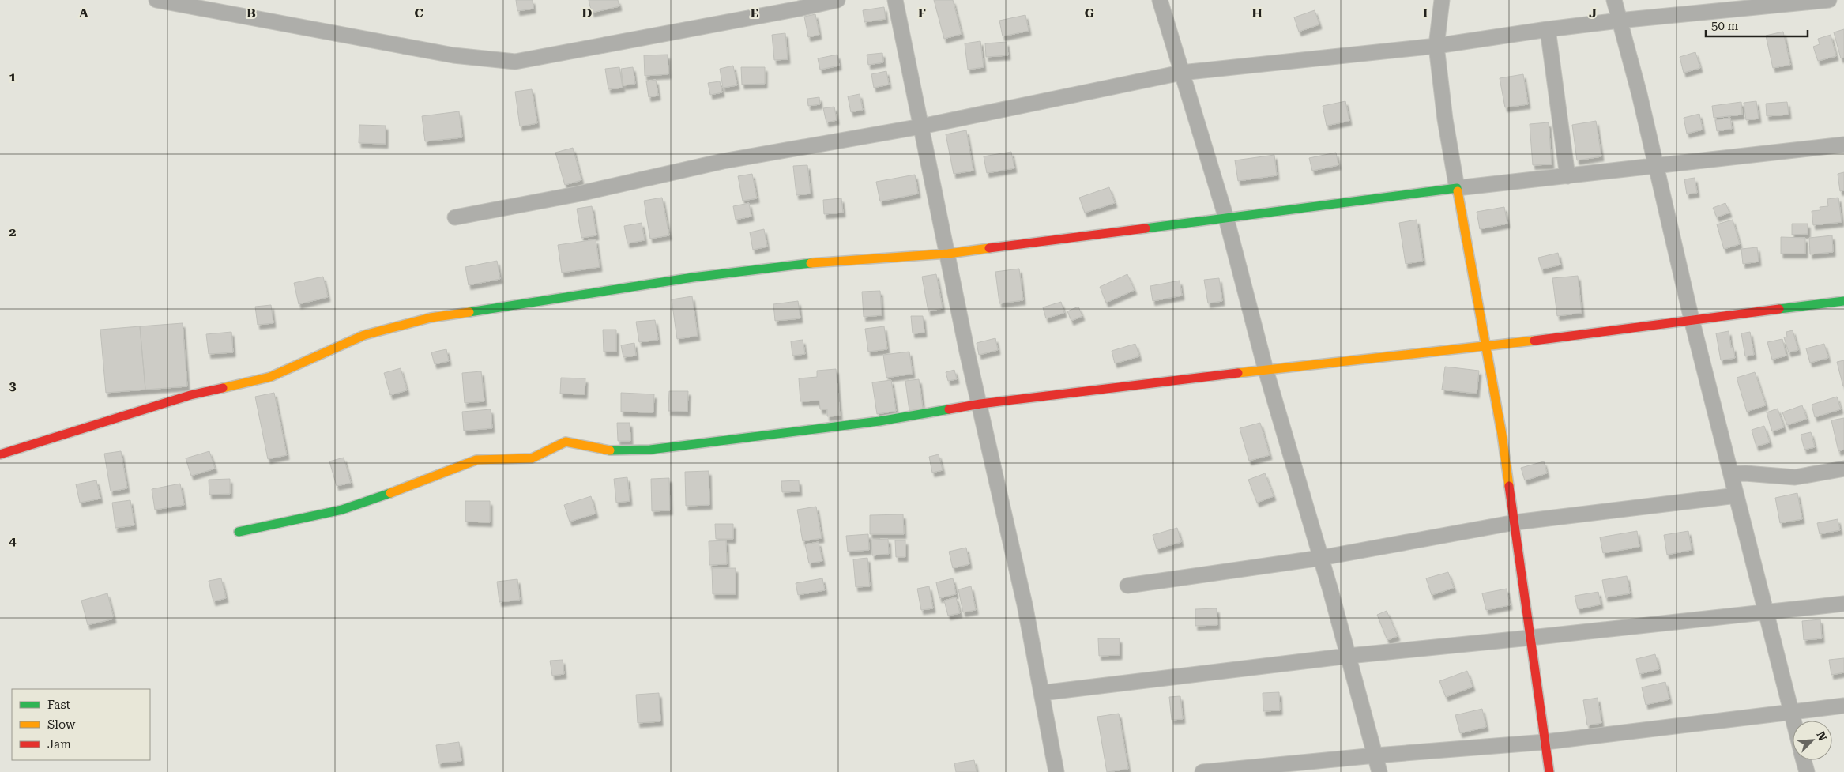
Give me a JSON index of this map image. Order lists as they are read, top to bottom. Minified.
{"legend":["Fast","Slow","Jam"],"scale_bar":"50 m","north":"top right","grid":{"columns":["A","B","C","D","E","F","G","H","I","J"],"rows":["1","2","3","4"]}}
